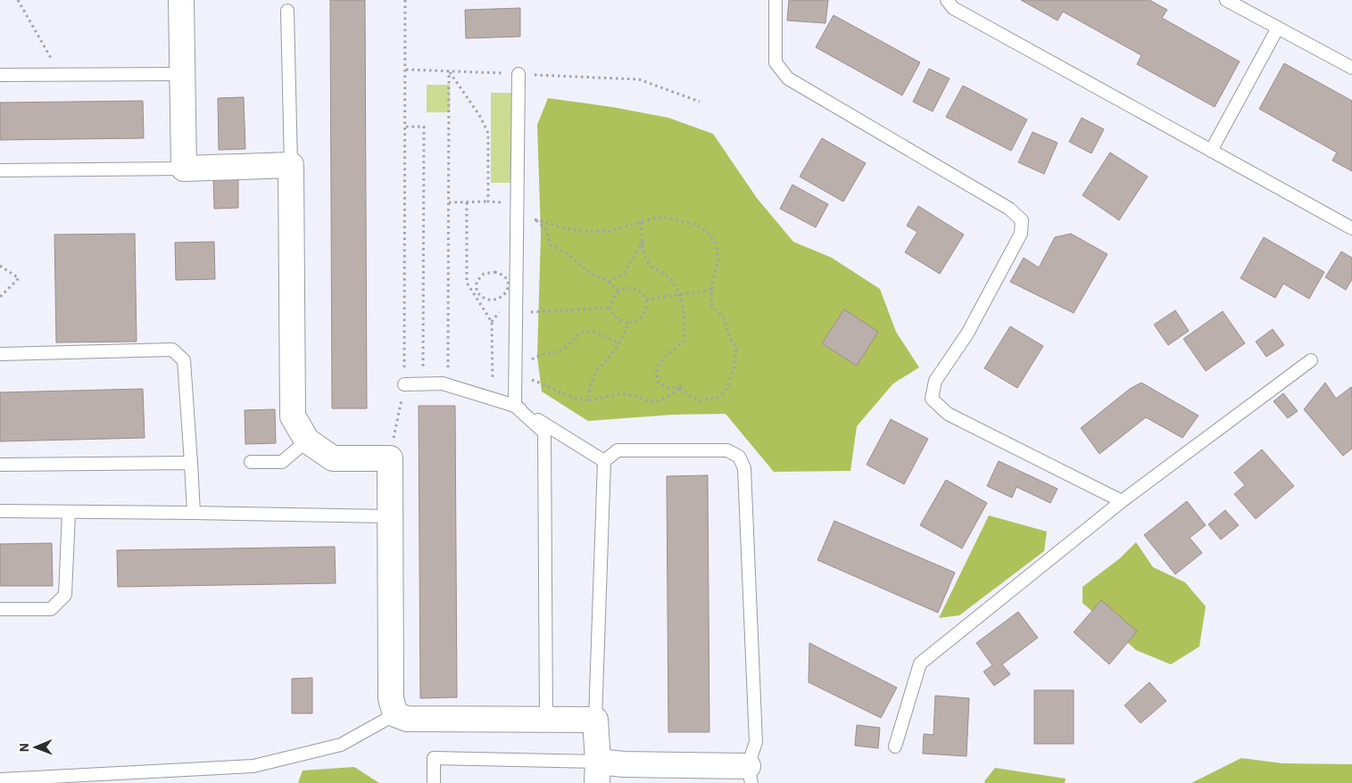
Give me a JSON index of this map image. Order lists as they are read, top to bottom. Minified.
{"north":"left"}
